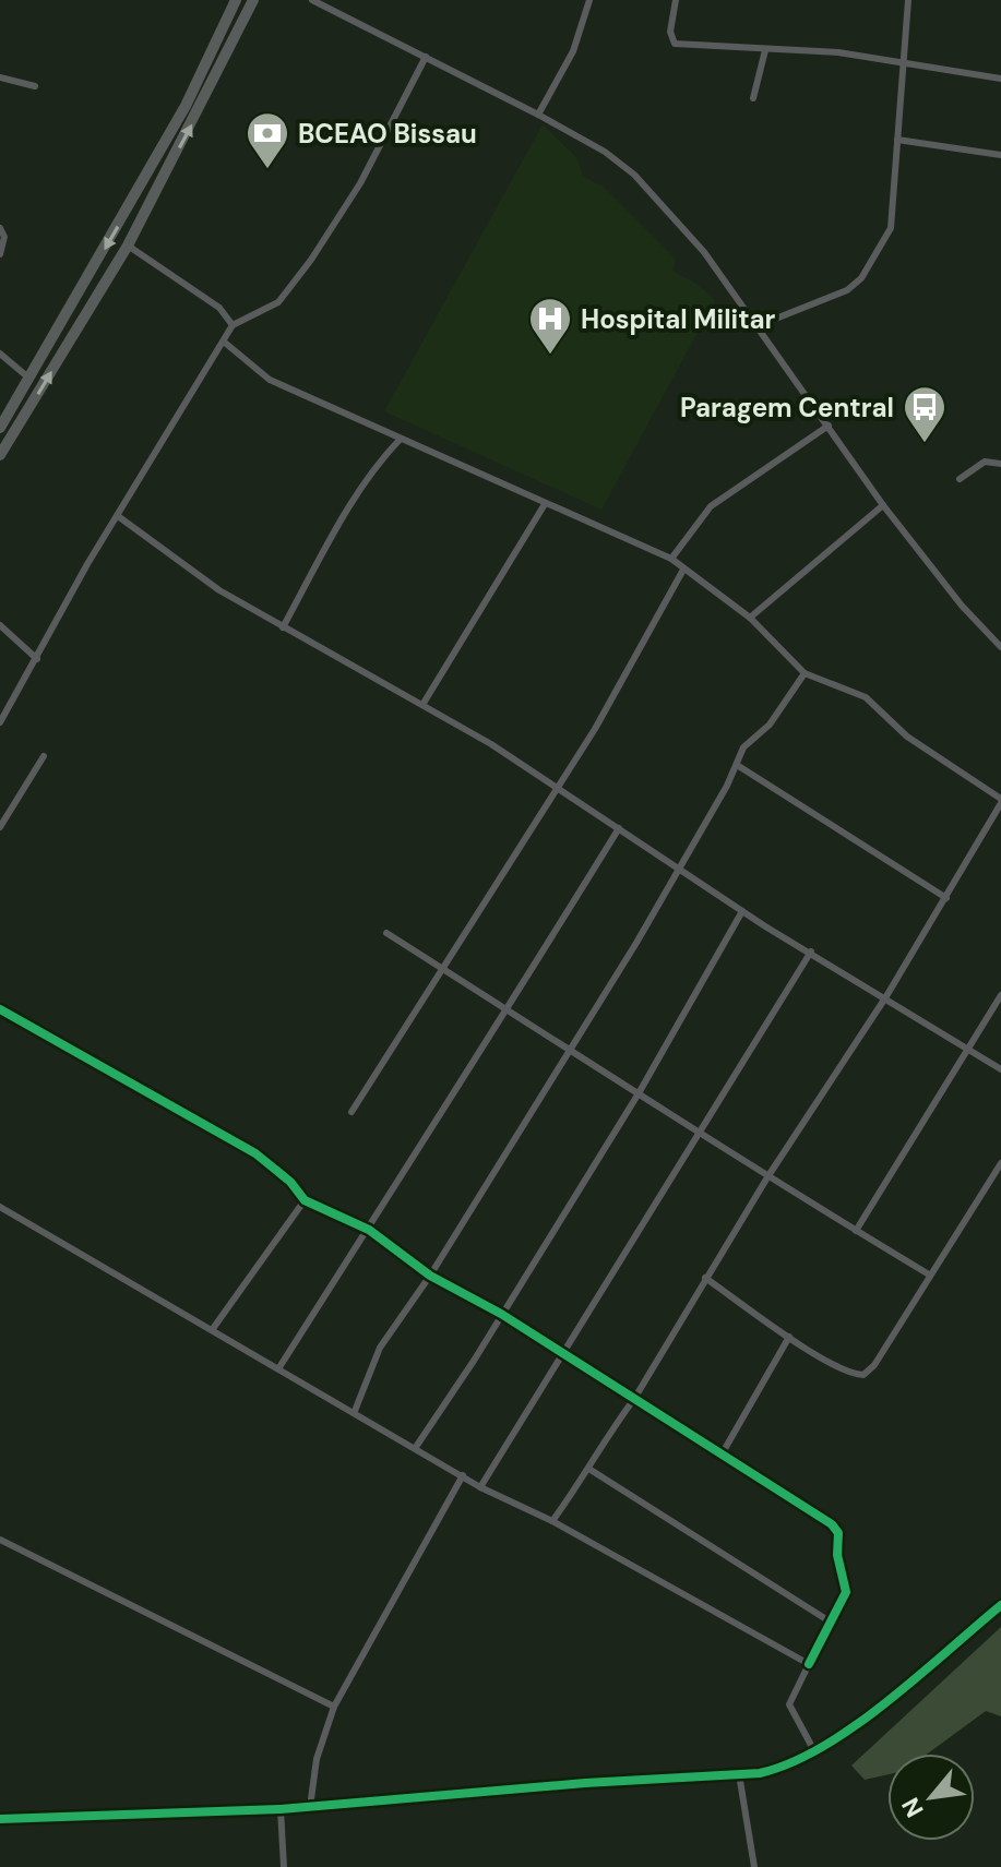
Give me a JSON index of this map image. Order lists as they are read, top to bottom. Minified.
{"places":{"bank":["BCEAO Bissau"],"hospital":["Hospital Militar"],"bus stop":["Paragem Central"]},"north":"bottom left"}
